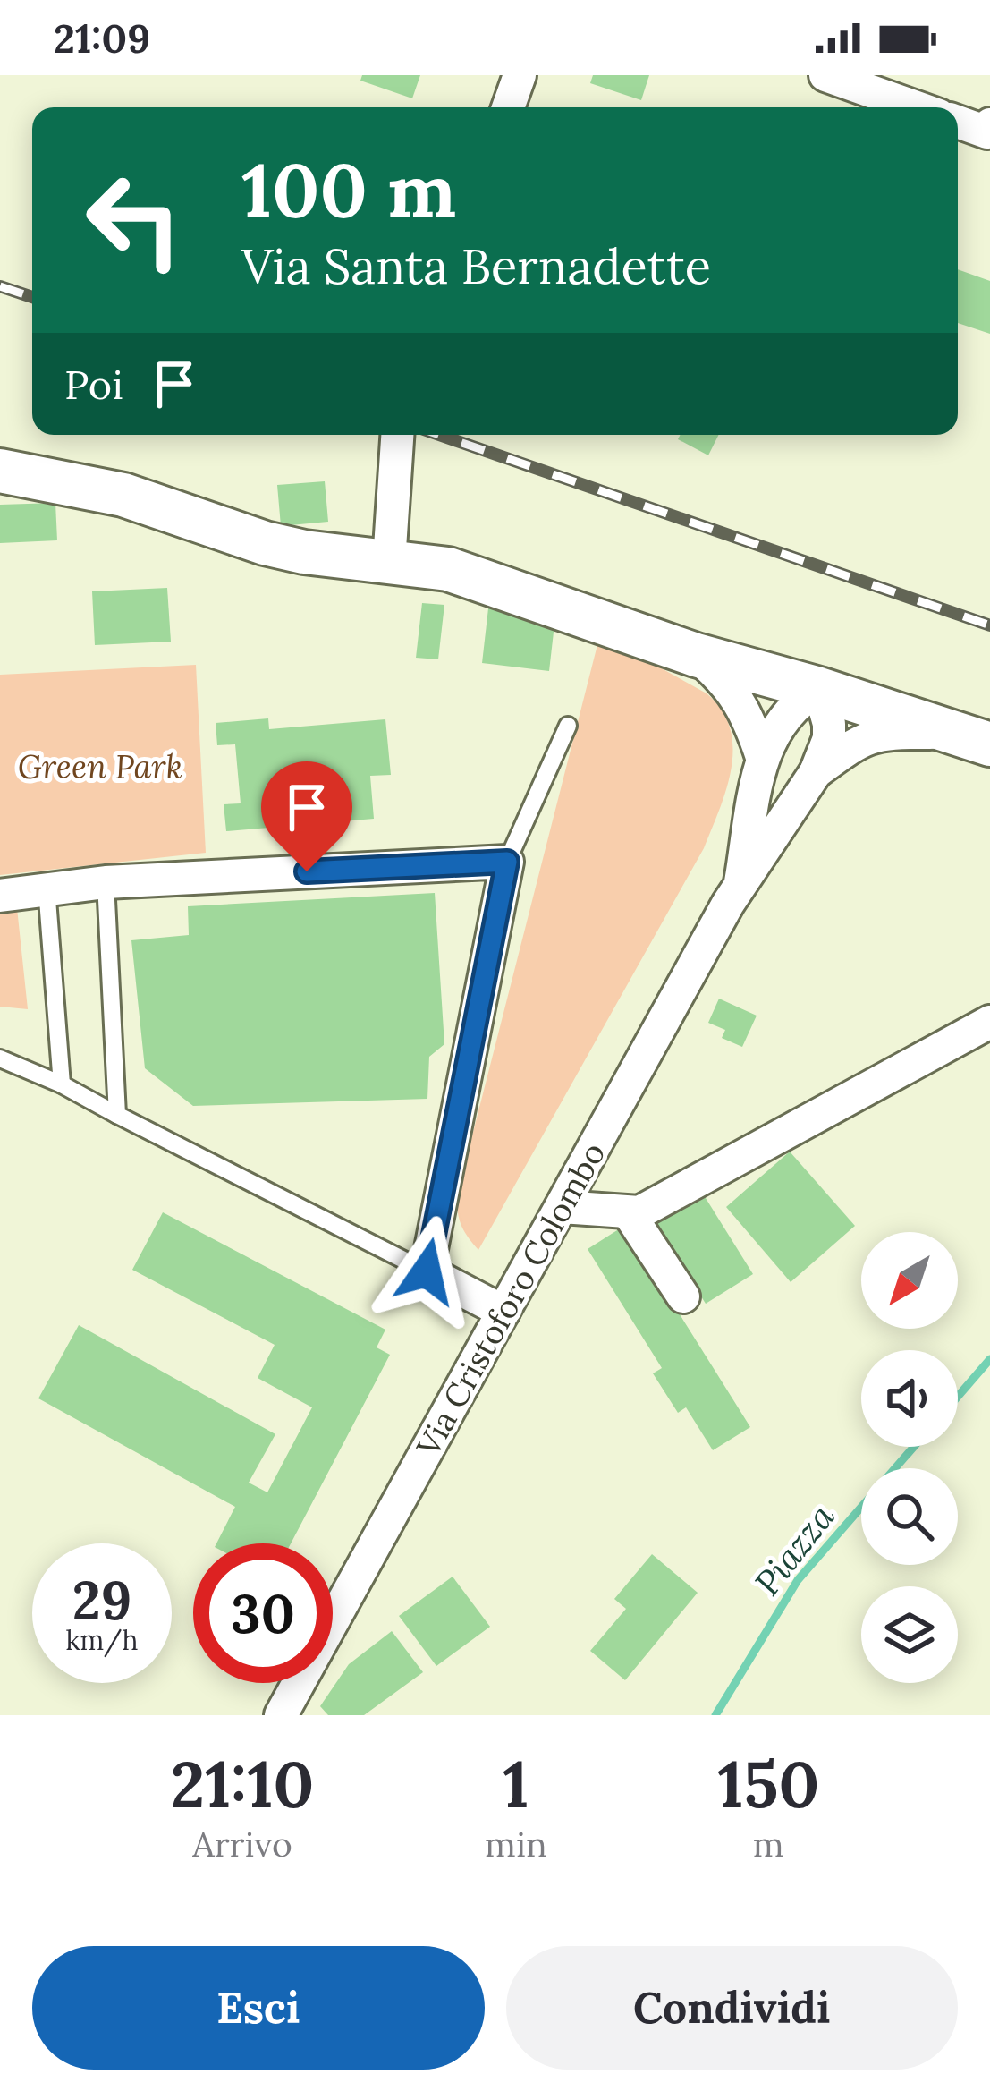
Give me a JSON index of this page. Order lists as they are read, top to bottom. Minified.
{"streets":{"street":["Via Cristoforo Colombo"]},"water":["Piazza"],"parks":["Green Park"],"north":"bottom left","page":{"status":"21:09","turn":["100 m","Via Santa Bernadette"],"then":"Poi","speed":"29 km/h","limit":"30","eta":["21:10","Arrivo","1","min","150","m"],"buttons":["Esci","Condividi"]}}
